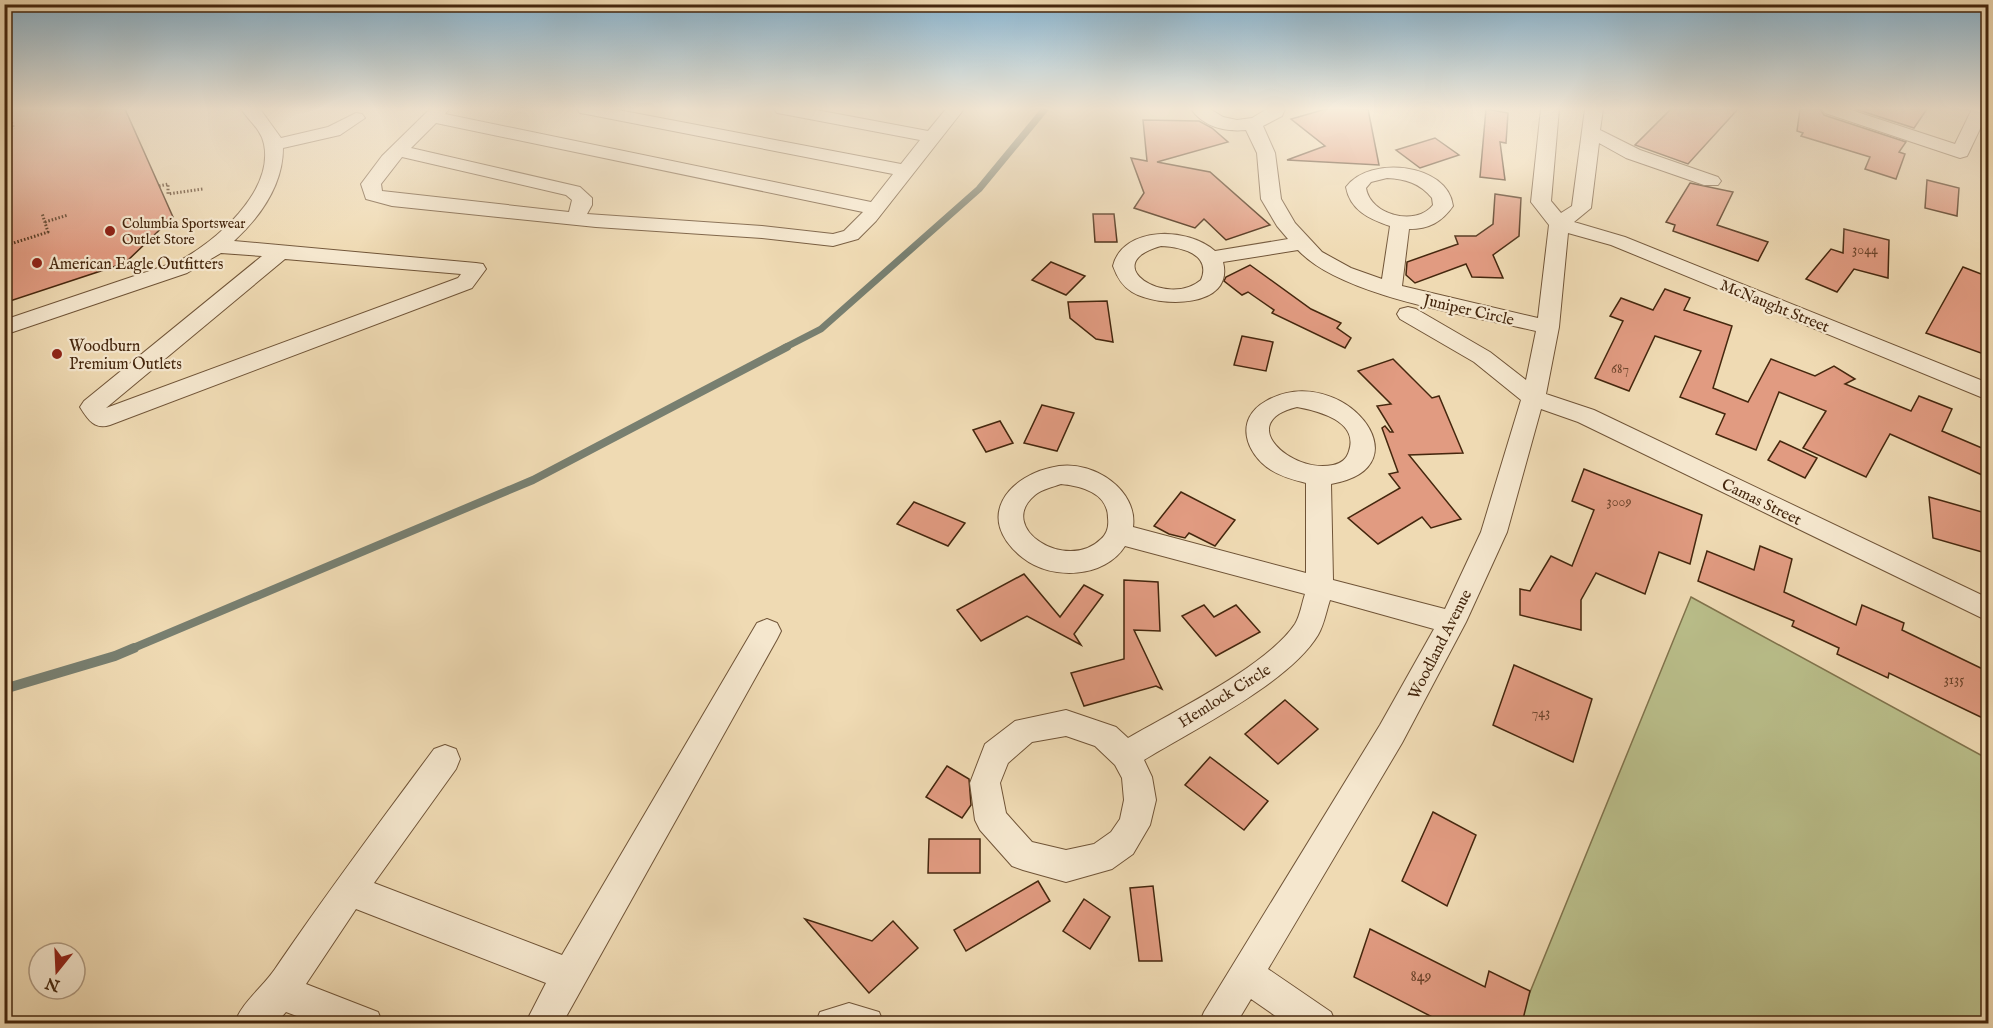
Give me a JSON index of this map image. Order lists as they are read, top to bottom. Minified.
{"streets":{"street":["McNaught Street","Juniper Circle","Camas Street","Woodland Avenue","Hemlock Circle"]},"crossings":[["McNaught Street","Woodland Avenue"],["Juniper Circle","Camas Street"],["Juniper Circle","Woodland Avenue"],["Camas Street","Woodland Avenue"]],"places":["Columbia Sportswear Outlet Store","American Eagle Outfitters","Woodburn Premium Outlets"],"house_numbers":["3044","687","3009","3135","743","849"],"north":"bottom"}
